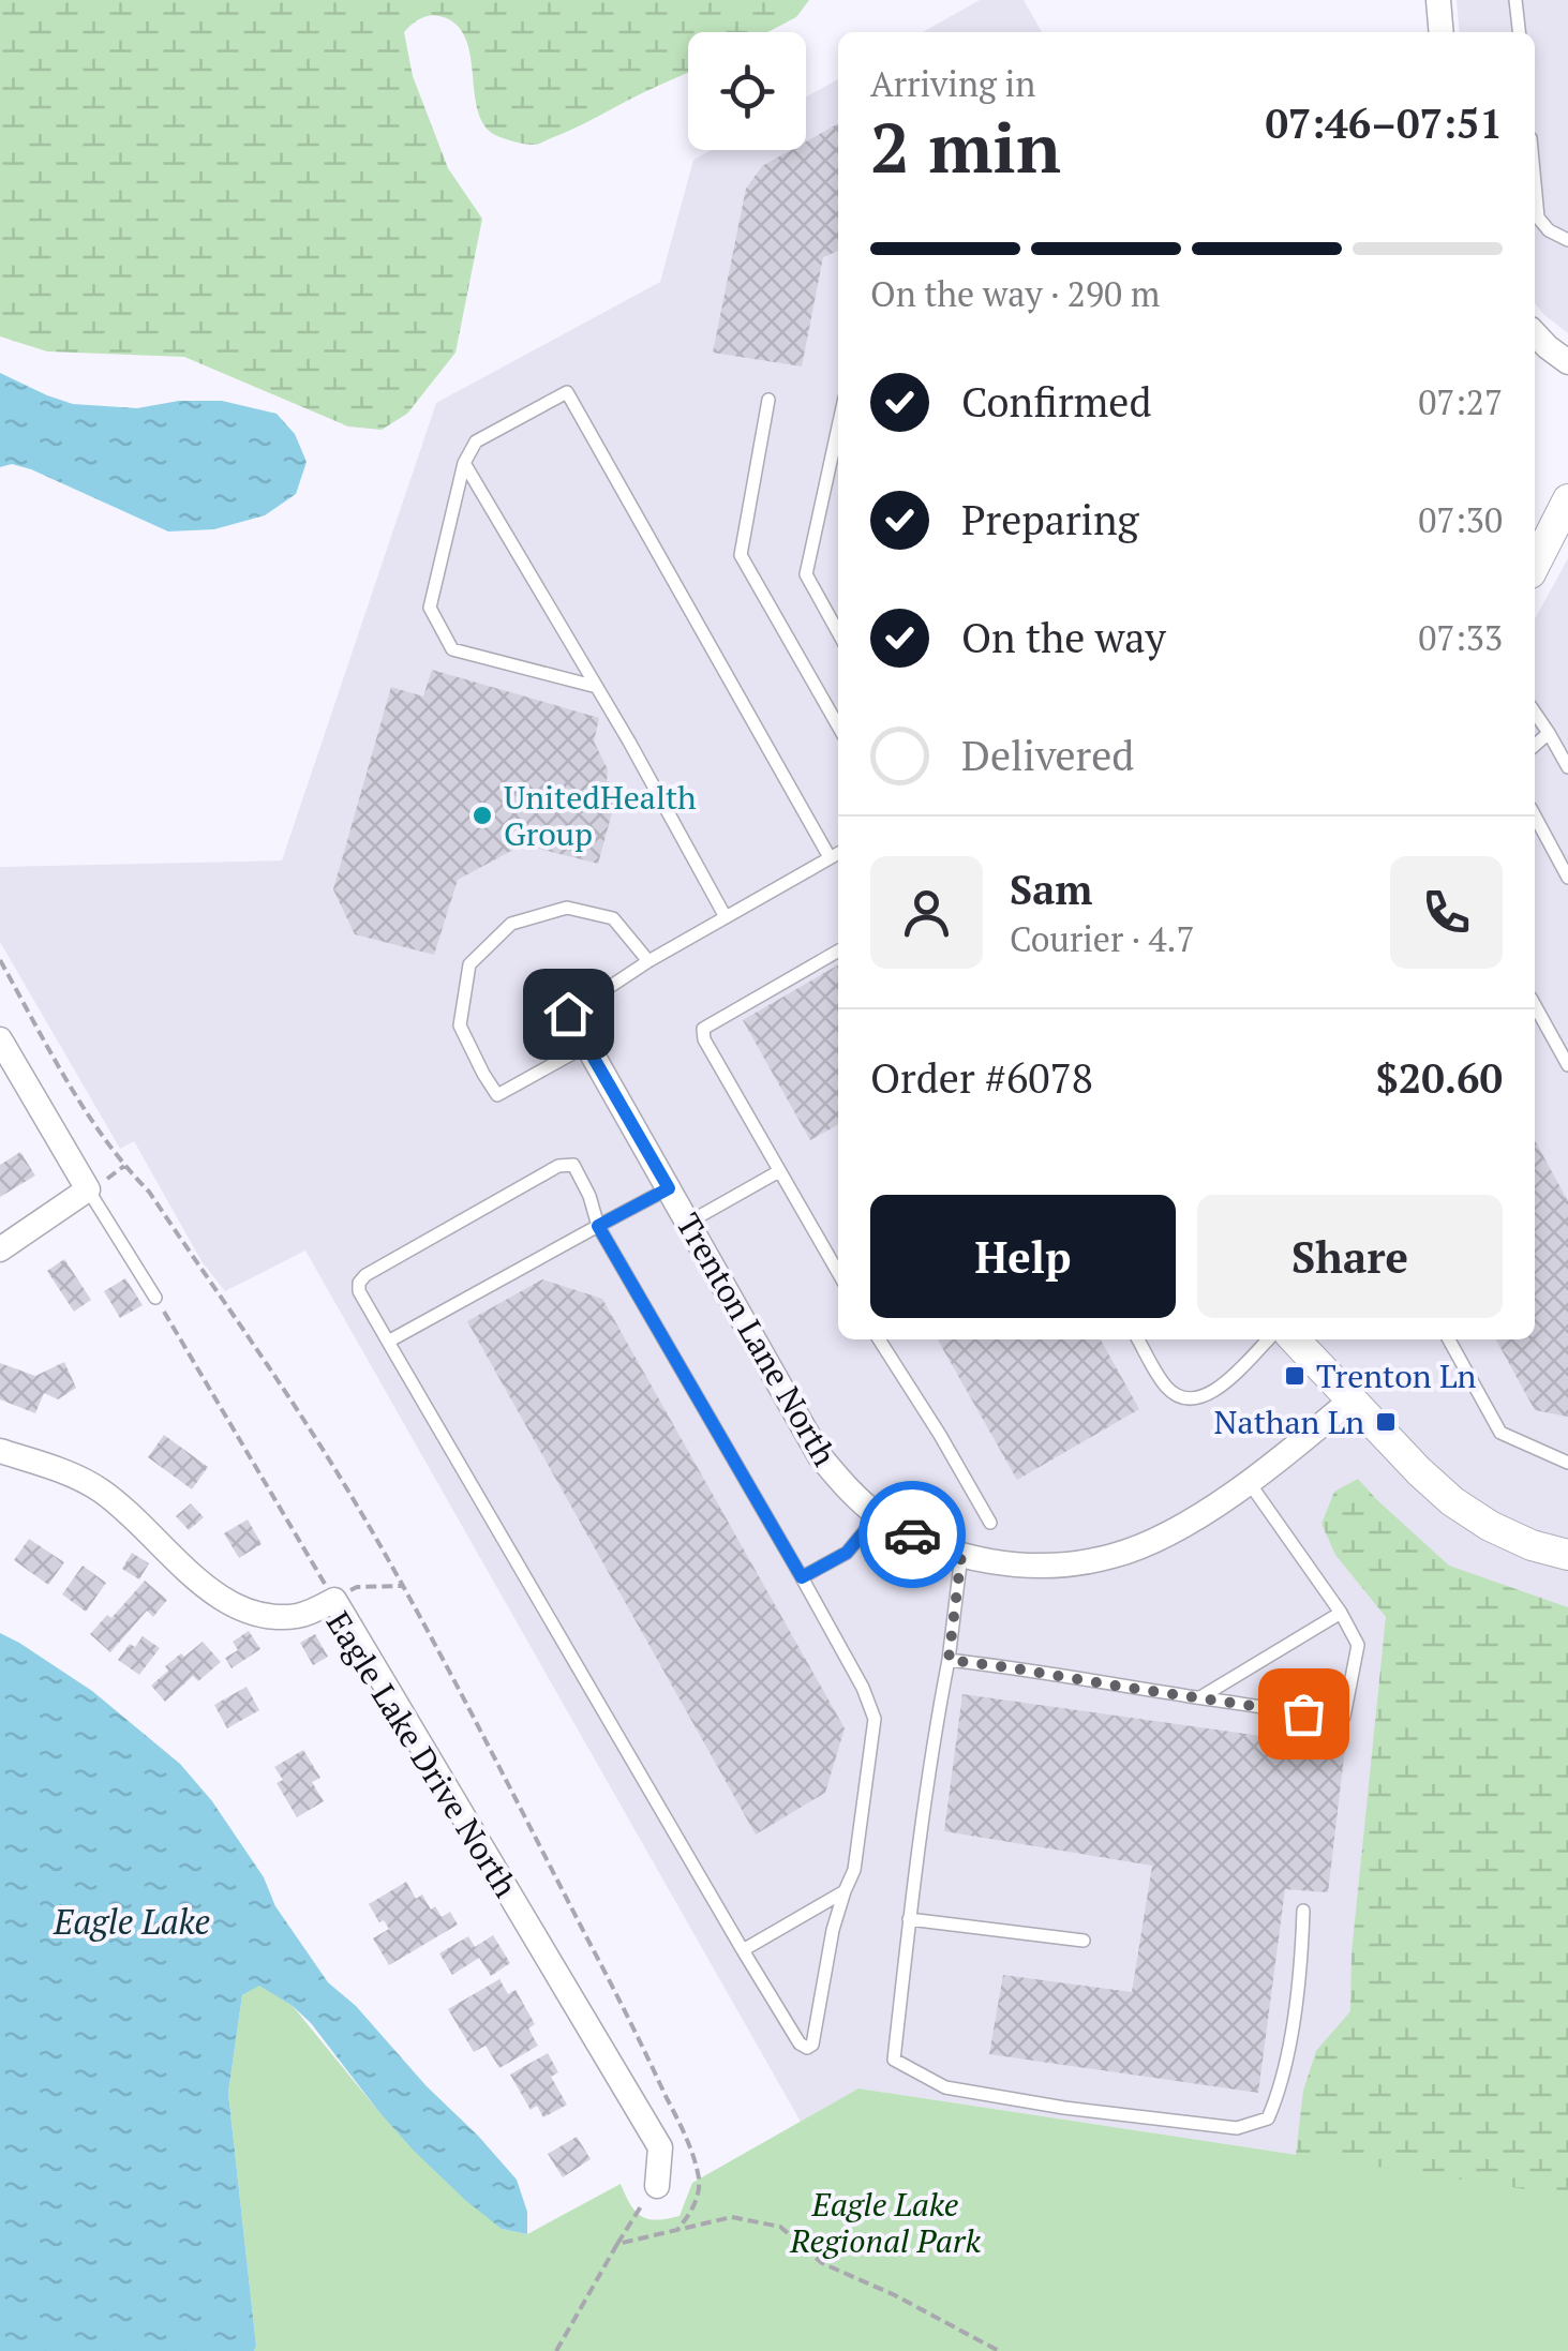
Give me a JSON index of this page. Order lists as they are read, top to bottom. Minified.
{"streets":{"street":["Trenton Lane North","Eagle Lake Drive North"]},"water":["Eagle Lake"],"parks":["Eagle Lake Regional Park"],"places":{"other":["UnitedHealth Group"],"transit":["Trenton Ln","Nathan Ln"]},"page":{"heading":["2 min","Arriving in","07:46–07:51"],"panel":["Sam","Courier · 4.7","Order #6078","$20.60"],"bar":"On the way · 290 m","list":[["Confirmed","07:27"],["Preparing","07:30"],["On the way","07:33"],"Delivered"],"buttons":["Help","Share"]}}
